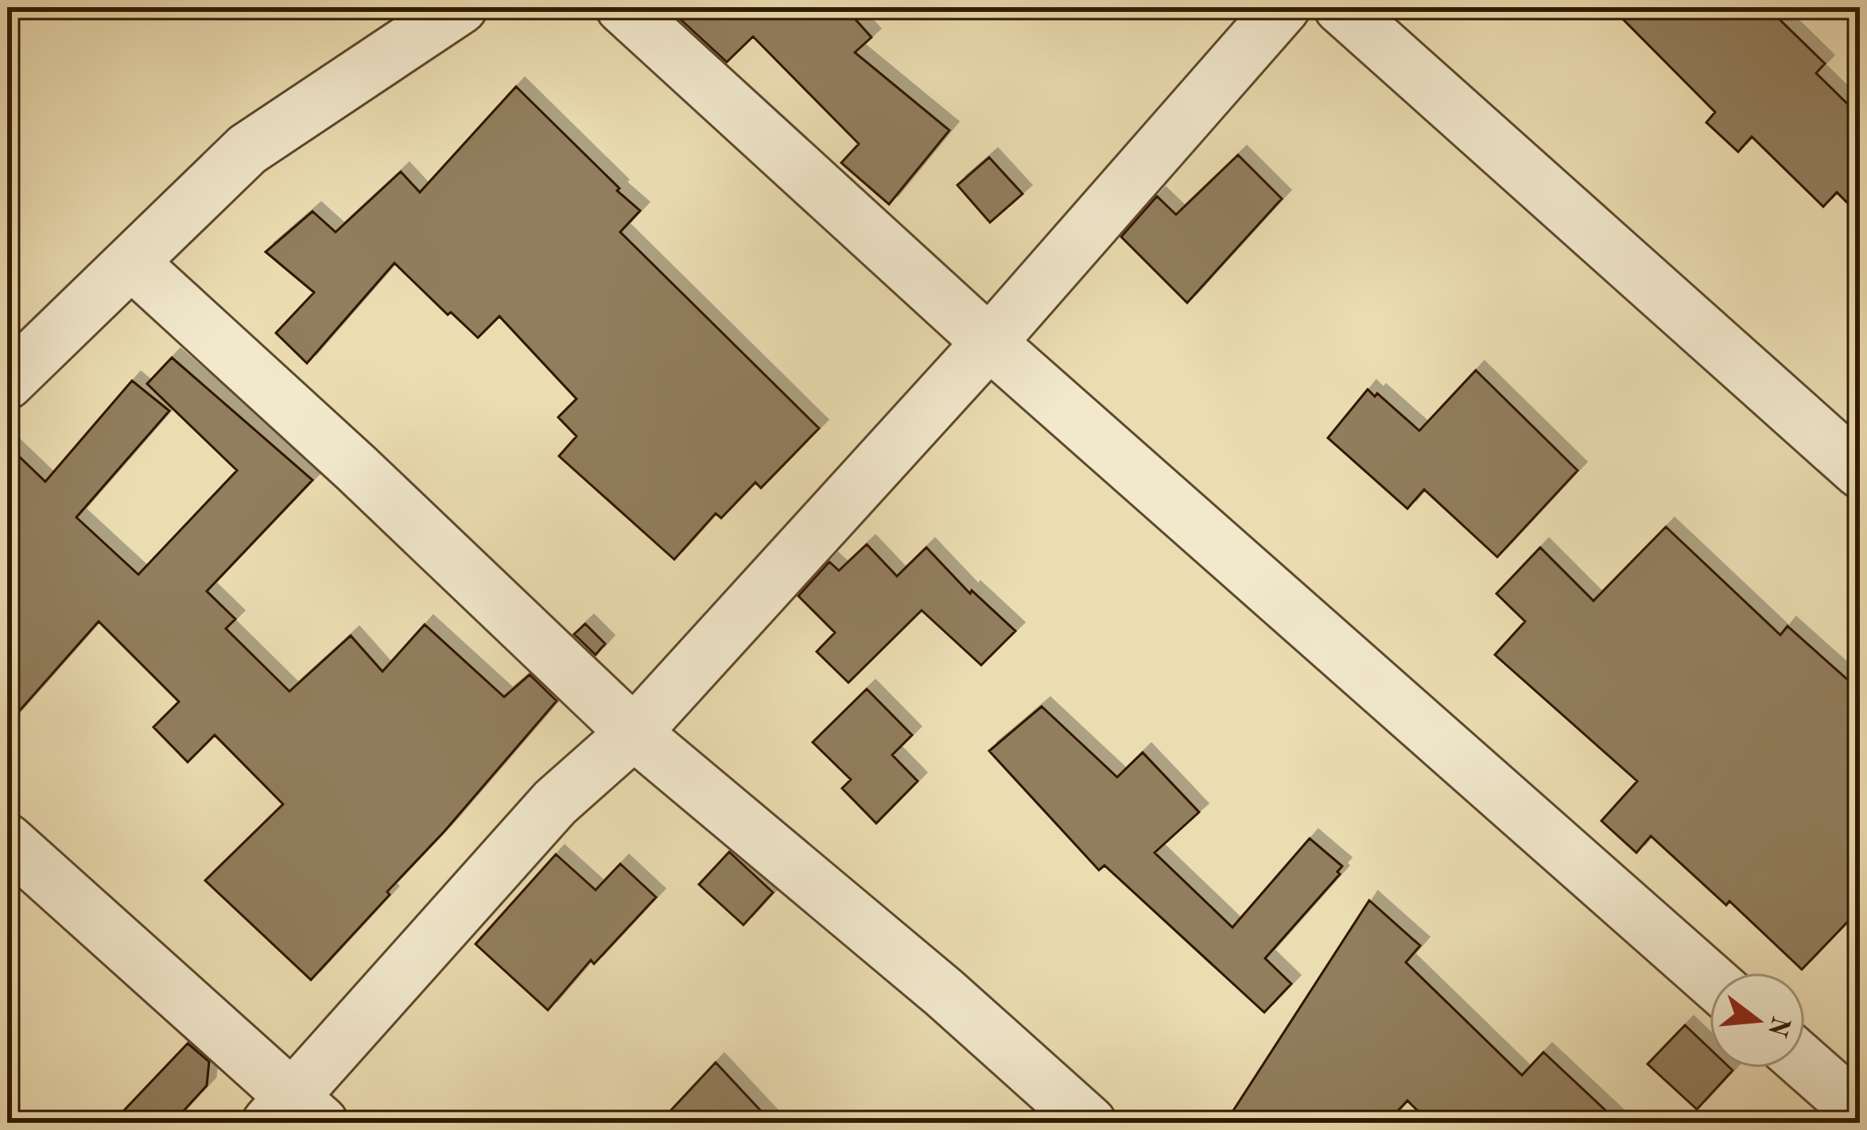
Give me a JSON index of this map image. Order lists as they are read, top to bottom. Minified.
{"north":"right"}
